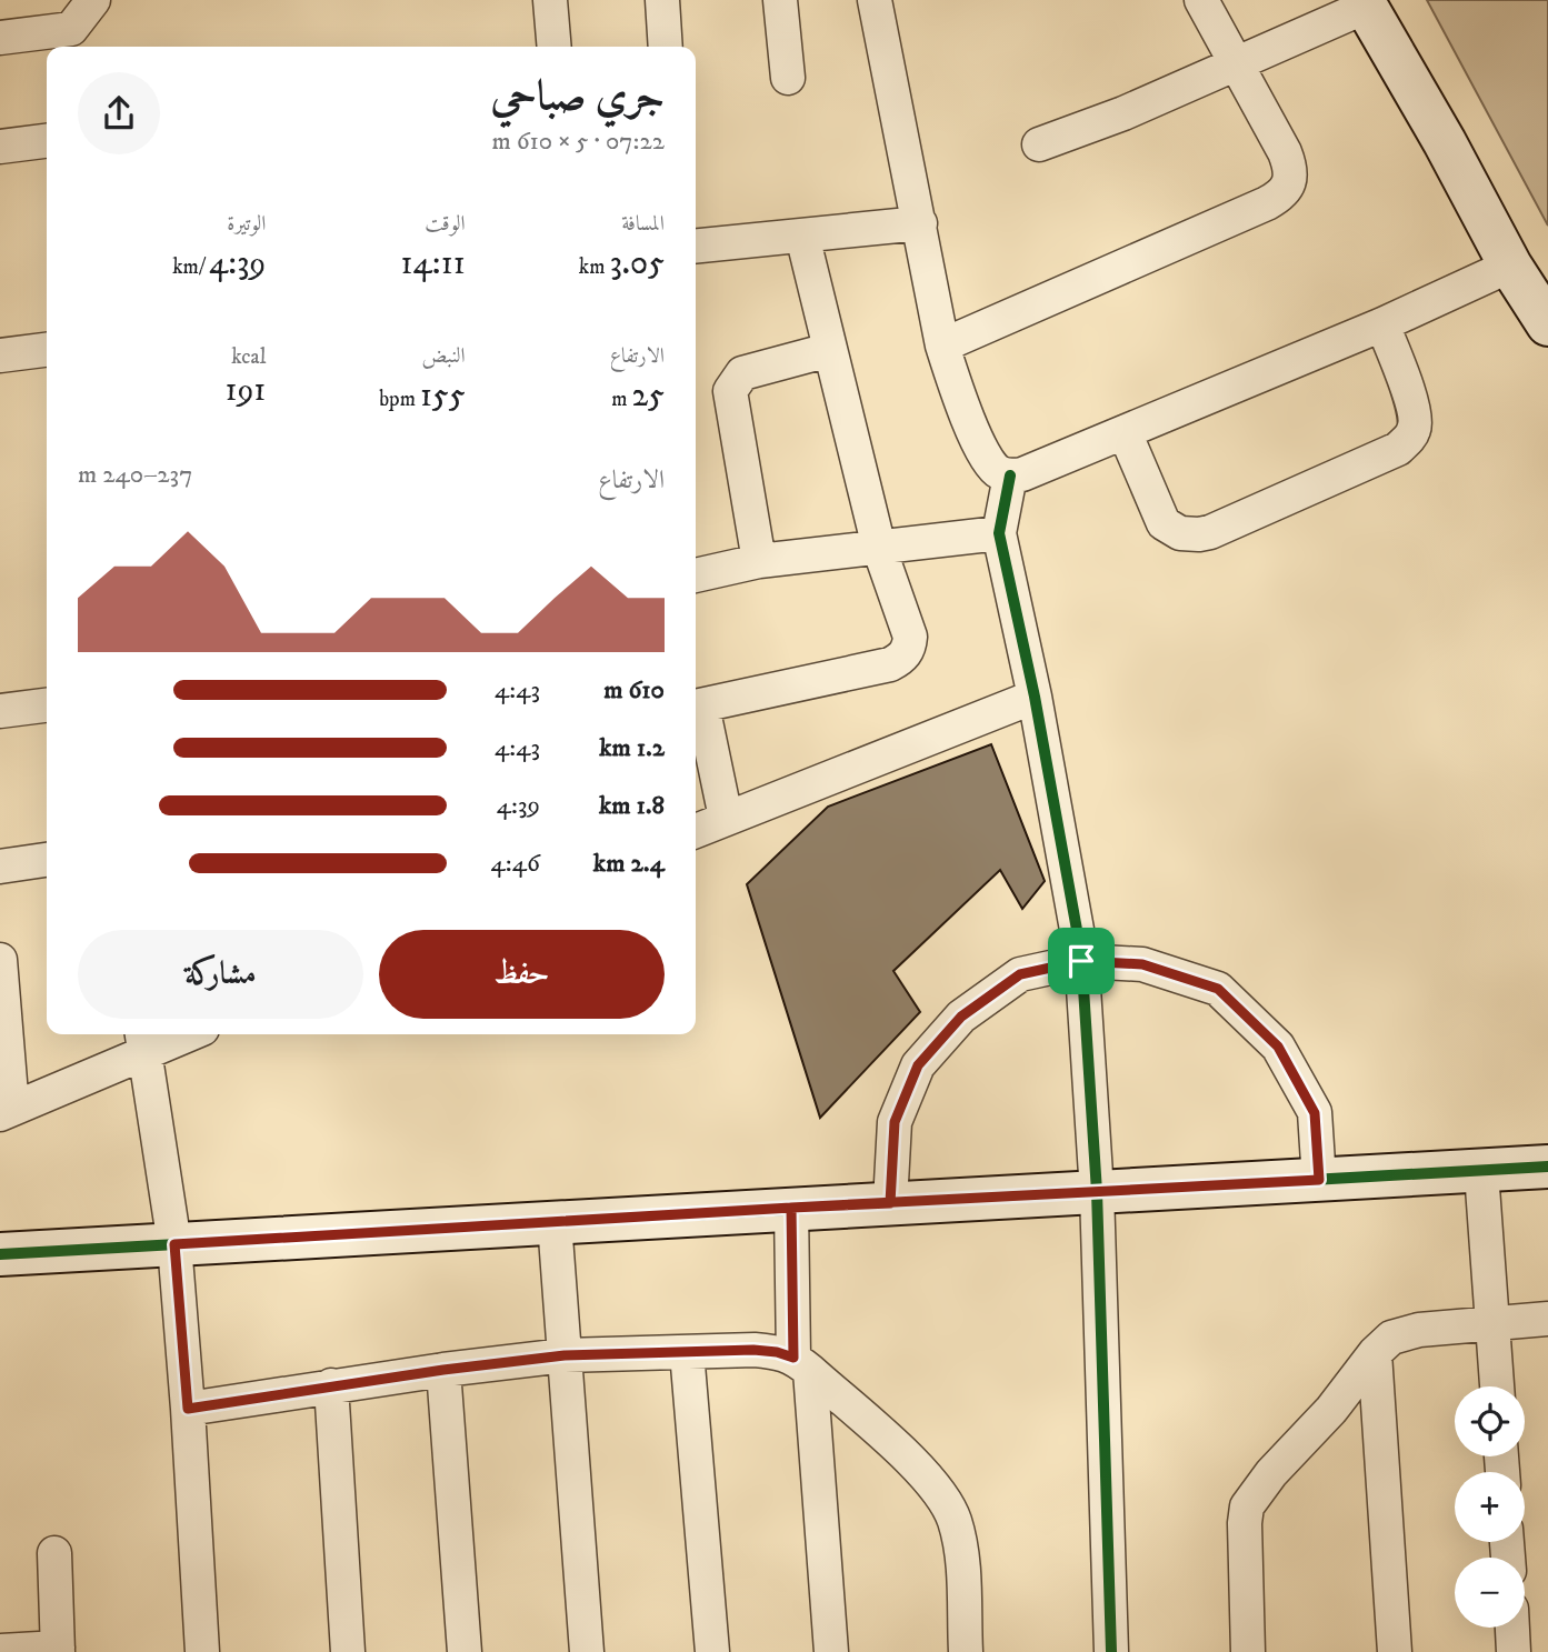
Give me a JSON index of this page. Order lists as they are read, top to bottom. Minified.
{"page":{"heading":["جري صباحي","07:22 · 5 × 610 m"],"stats":[["المسافة","3.05 km"],["الوقت","14:11"],["الوتيرة","4:39 /km"],["الارتفاع","25 m"],["النبض","155 bpm"],["kcal","191"]],"chart":["الارتفاع","237–240 m"],"list":[{"name":"610 m","note":"4:43"},{"name":"1.2 km","note":"4:43"},{"name":"1.8 km","note":"4:39"},{"name":"2.4 km","note":"4:46"}],"buttons":["حفظ","مشاركة"],"map_buttons":["+","−"]}}
